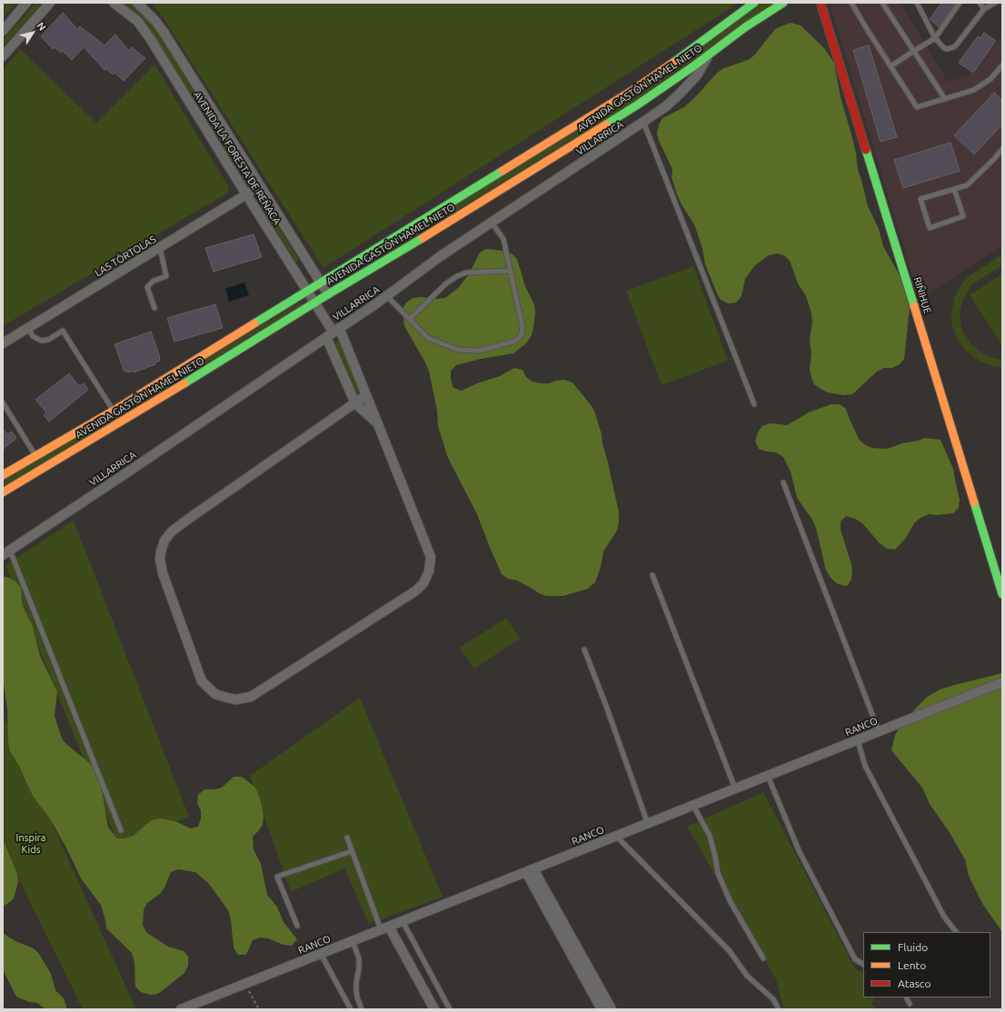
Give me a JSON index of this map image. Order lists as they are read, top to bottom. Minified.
{"streets":{"main road":["AVENIDA GASTÓN HAMEL NIETO","RIÑIHUE"],"street":["VILLARRICA","AVENIDA LA FORESTA DE REÑACA","LAS TÓRTOLAS","RANCO"]},"crossings":[["AVENIDA GASTÓN HAMEL NIETO","VILLARRICA"],["AVENIDA GASTÓN HAMEL NIETO","AVENIDA LA FORESTA DE REÑACA"],["VILLARRICA","AVENIDA LA FORESTA DE REÑACA"],["AVENIDA LA FORESTA DE REÑACA","LAS TÓRTOLAS"]],"parks":["Inspira Kids"],"legend":["Fluido","Lento","Atasco"],"north":"top right"}
